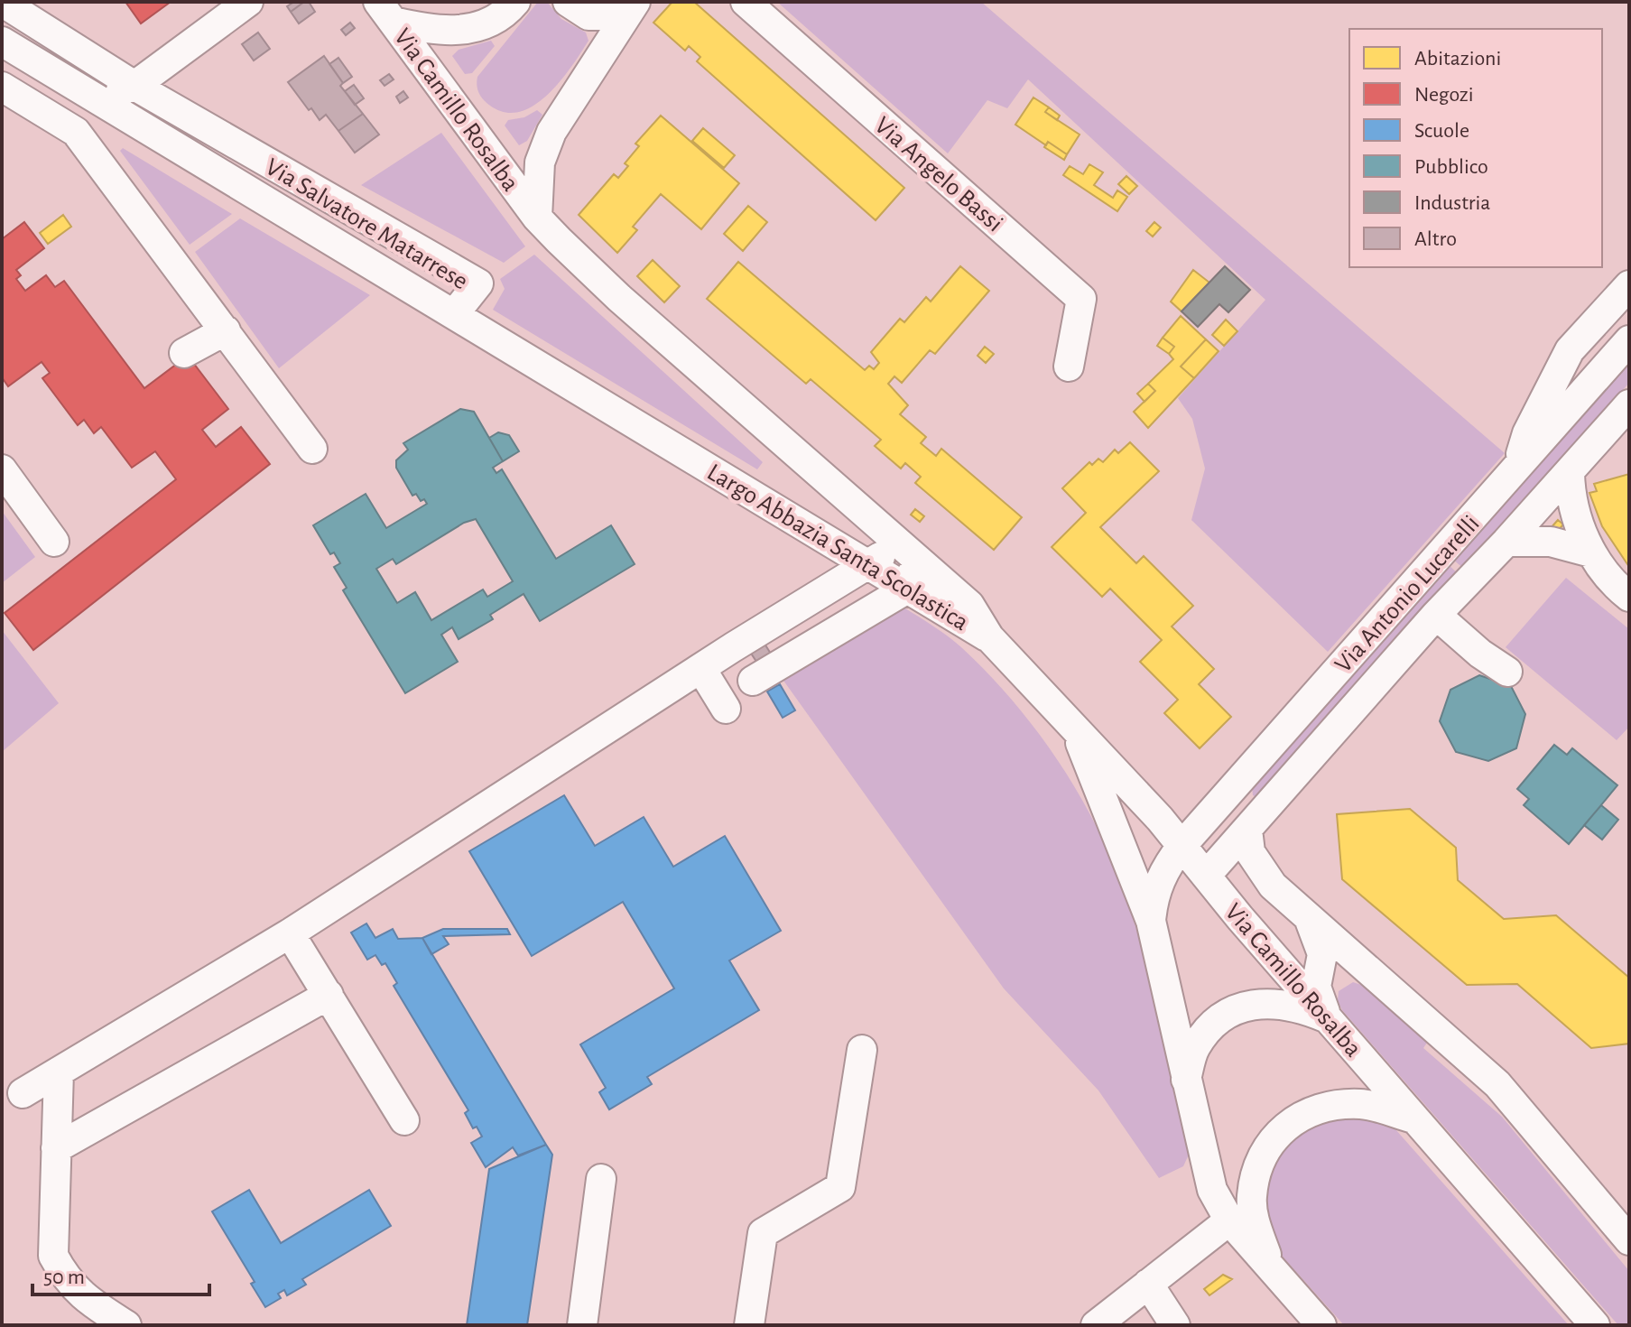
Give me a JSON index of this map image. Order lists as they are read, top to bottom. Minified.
{"streets":{"street":["Via Camillo Rosalba","Via Angelo Bassi","Via Salvatore Matarrese","Largo Abbazia Santa Scolastica","Via Antonio Lucarelli"]},"crossings":[["Via Camillo Rosalba","Largo Abbazia Santa Scolastica"],["Via Camillo Rosalba","Via Antonio Lucarelli"],["Via Salvatore Matarrese","Largo Abbazia Santa Scolastica"]],"legend":["Abitazioni","Negozi","Scuole","Pubblico","Industria","Altro"],"scale_bar":"50 m"}
